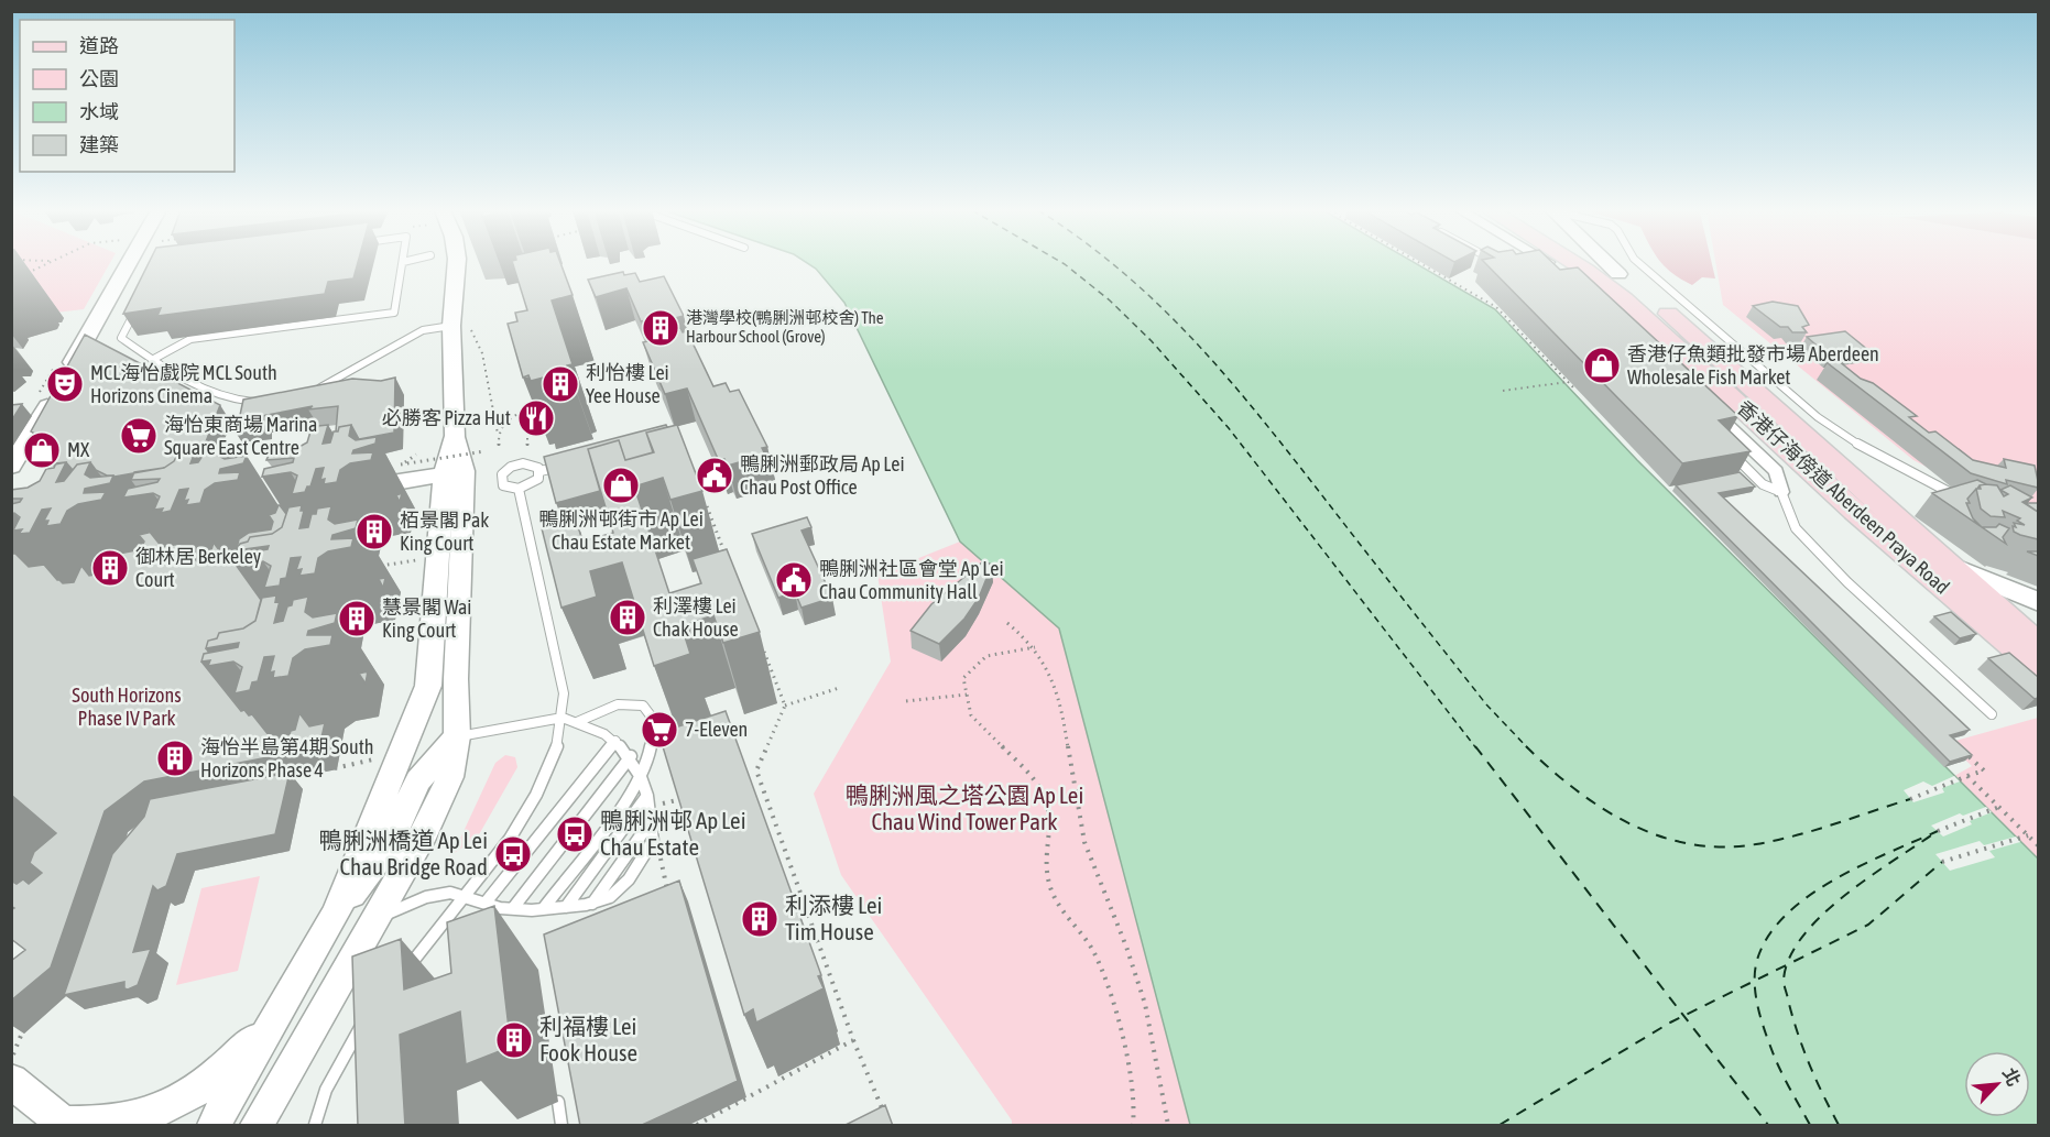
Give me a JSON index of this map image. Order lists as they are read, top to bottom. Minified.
{"streets":{"main road":["香港仔海傍道 Aberdeen Praya Road"]},"parks":["South Horizons Phase IV Park","鴨脷洲風之塔公園 Ap Lei Chau Wind Tower Park"],"places":{"building":["港灣學校(鴨脷洲邨校舍) The Harbour School (Grove)","利怡樓 Lei Yee House","栢景閣 Pak King Court","御林居 Berkeley Court","利澤樓 Lei Chak House","慧景閣 Wai King Court","海怡半島第4期 South Horizons Phase 4","利添樓 Lei Tim House","利福樓 Lei Fook House"],"shop":["香港仔魚類批發市場 Aberdeen Wholesale Fish Market","MX","鴨脷洲邨街市 Ap Lei Chau Estate Market"],"theatre":["MCL海怡戲院 MCL South Horizons Cinema"],"restaurant":["必勝客 Pizza Hut"],"supermarket":["海怡東商場 Marina Square East Centre","7-Eleven"],"public building":["鴨脷洲郵政局 Ap Lei Chau Post Office","鴨脷洲社區會堂 Ap Lei Chau Community Hall"],"bus stop":["鴨脷洲邨 Ap Lei Chau Estate","鴨脷洲橋道 Ap Lei Chau Bridge Road"]},"legend":["道路","公園","水域","建築"],"north":"top right"}
